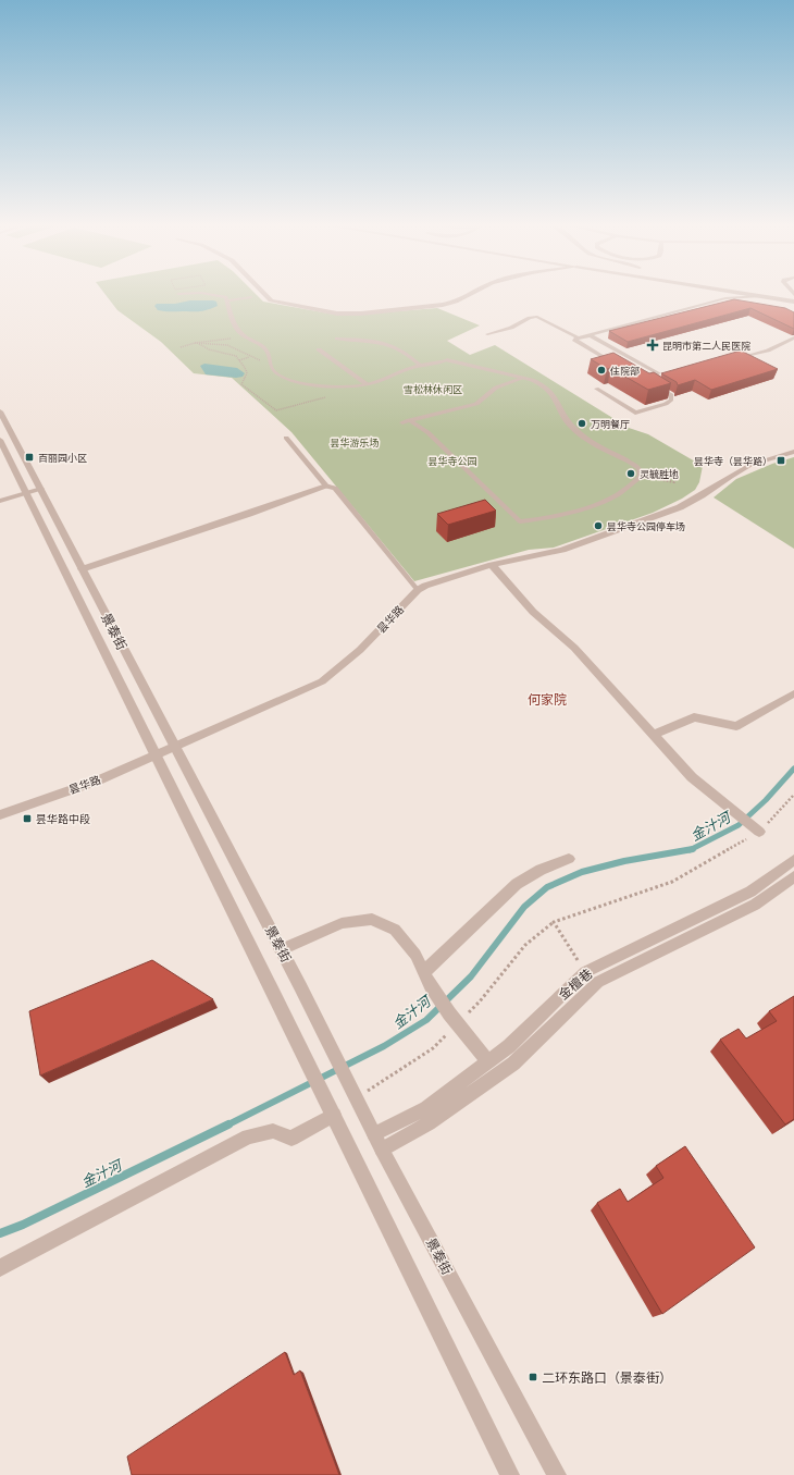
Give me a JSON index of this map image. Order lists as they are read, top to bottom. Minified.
{"streets":{"street":["昙华路","景泰街","金檀巷"]},"crossings":[["昙华路","景泰街"],["景泰街","金檀巷"]],"districts":["何家院"],"water":["金汁河"],"parks":["雪松林休闲区","昙华游乐场","昙华寺公园"],"places":{"health":["昆明市第二人民医院"],"other":["住院部","万明餐厅","灵毓胜地","昙华寺公园停车场"],"transit":["百丽园小区","昙华寺（昙华路）","昙华路中段","二环东路口（景泰街）"]}}
